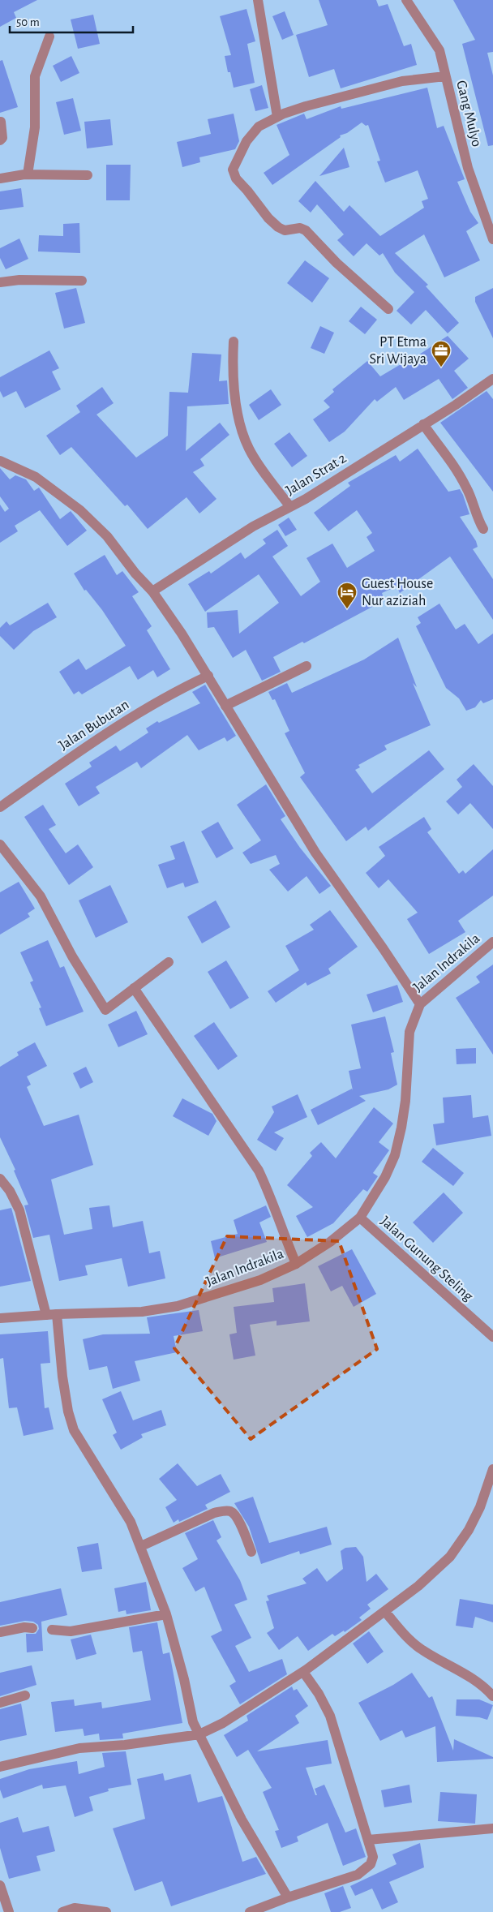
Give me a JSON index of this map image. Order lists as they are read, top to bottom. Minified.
{"streets":{"street":["Gang Mulyo","Jalan Strat 2","Jalan Bubutan","Jalan Indrakila","Jalan Gunung Steling"]},"crossings":[["Jalan Indrakila","Jalan Gunung Steling"]],"places":{"office":["PT Etma Sri Wijaya"],"hotel":["Guest House Nur aziziah"]},"scale_bar":"50 m"}
